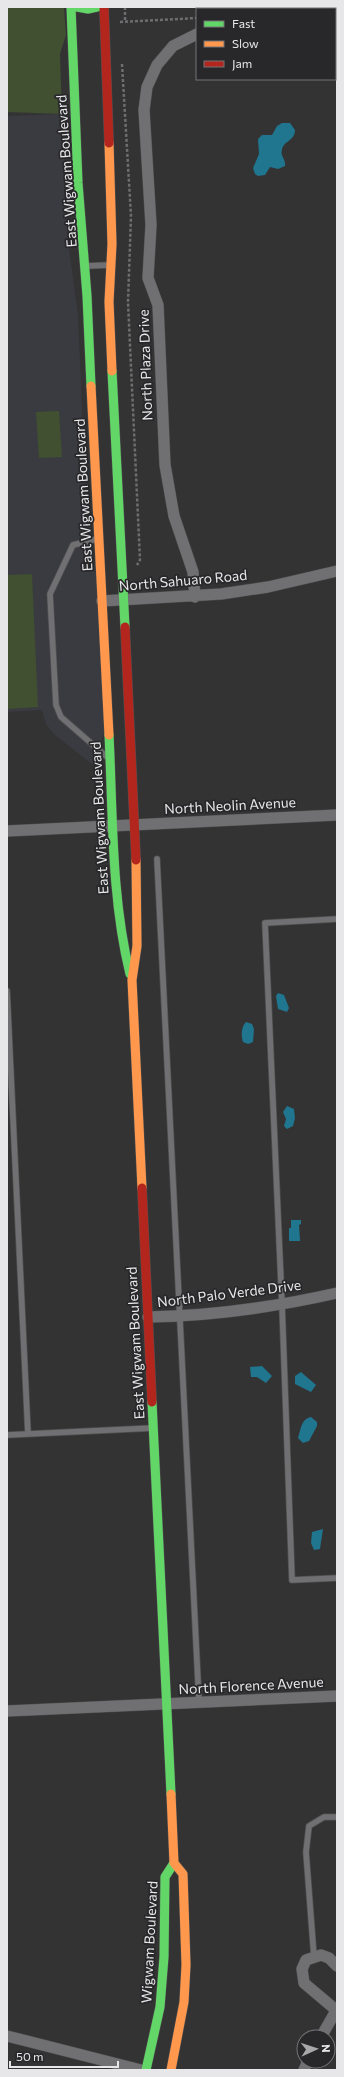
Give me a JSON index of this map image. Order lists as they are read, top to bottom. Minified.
{"streets":{"street":["East Wigwam Boulevard","North Plaza Drive","North Sahuaro Road","North Neolin Avenue","North Palo Verde Drive","North Florence Avenue","Wigwam Boulevard"]},"crossings":[["East Wigwam Boulevard","North Sahuaro Road"],["East Wigwam Boulevard","North Neolin Avenue"],["East Wigwam Boulevard","North Palo Verde Drive"],["East Wigwam Boulevard","North Florence Avenue"],["North Plaza Drive","North Sahuaro Road"]],"legend":["Fast","Slow","Jam"],"scale_bar":"50 m","north":"right"}
